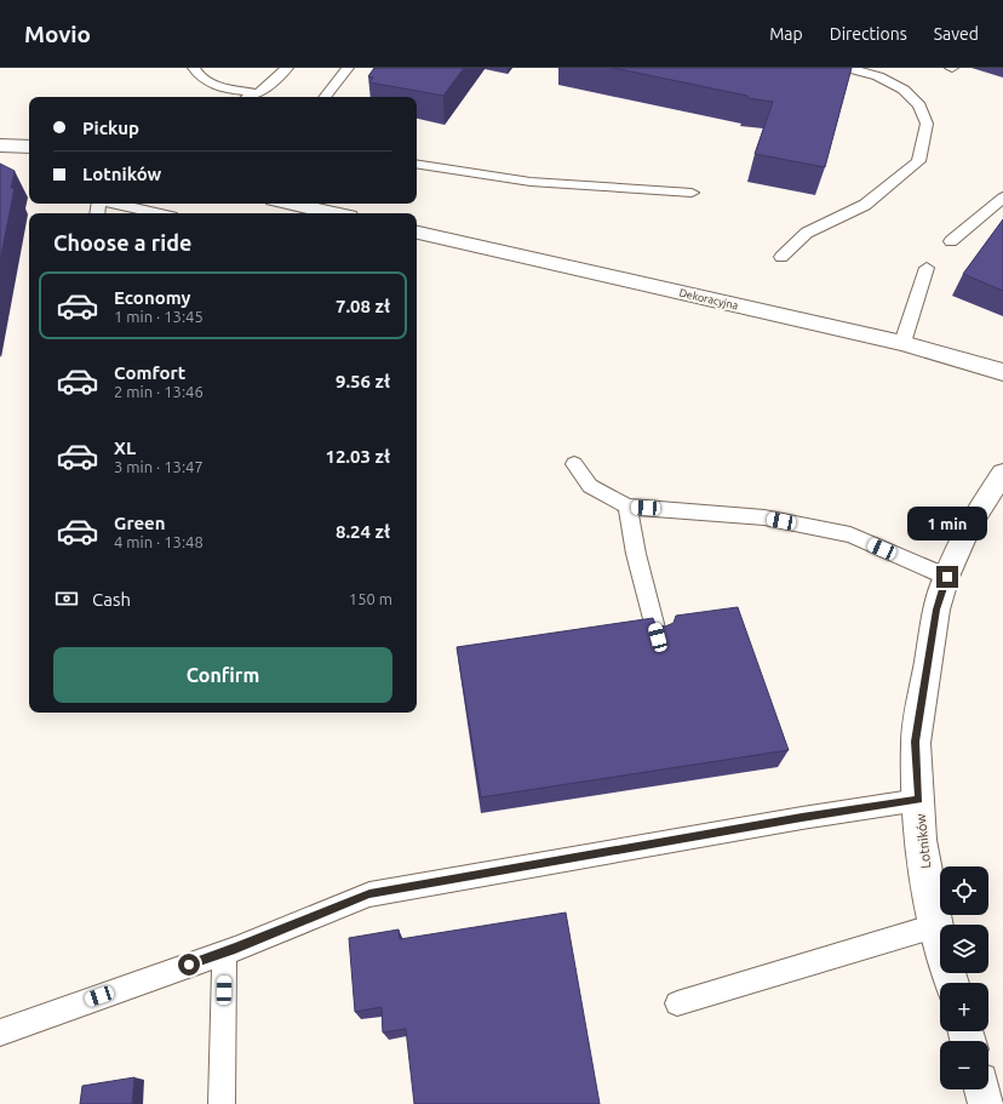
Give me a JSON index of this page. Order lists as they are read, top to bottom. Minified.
{"streets":{"street":["Dekoracyjna","Lotników"]},"page":{"header":"Movio","nav":["Map","Directions","Saved"],"banner":["Pickup","Lotników"],"heading":"Choose a ride","list":[{"name":"Economy","note":"1 min · 13:45","value":"7.08 zł"},{"name":"Comfort","note":"2 min · 13:46","value":"9.56 zł"},{"name":"XL","note":"3 min · 13:47","value":"12.03 zł"},{"name":"Green","note":"4 min · 13:48","value":"8.24 zł"}],"bubble":"1 min","pay":["Cash","150 m"],"buttons":"Confirm","map_buttons":["+","−"]}}
